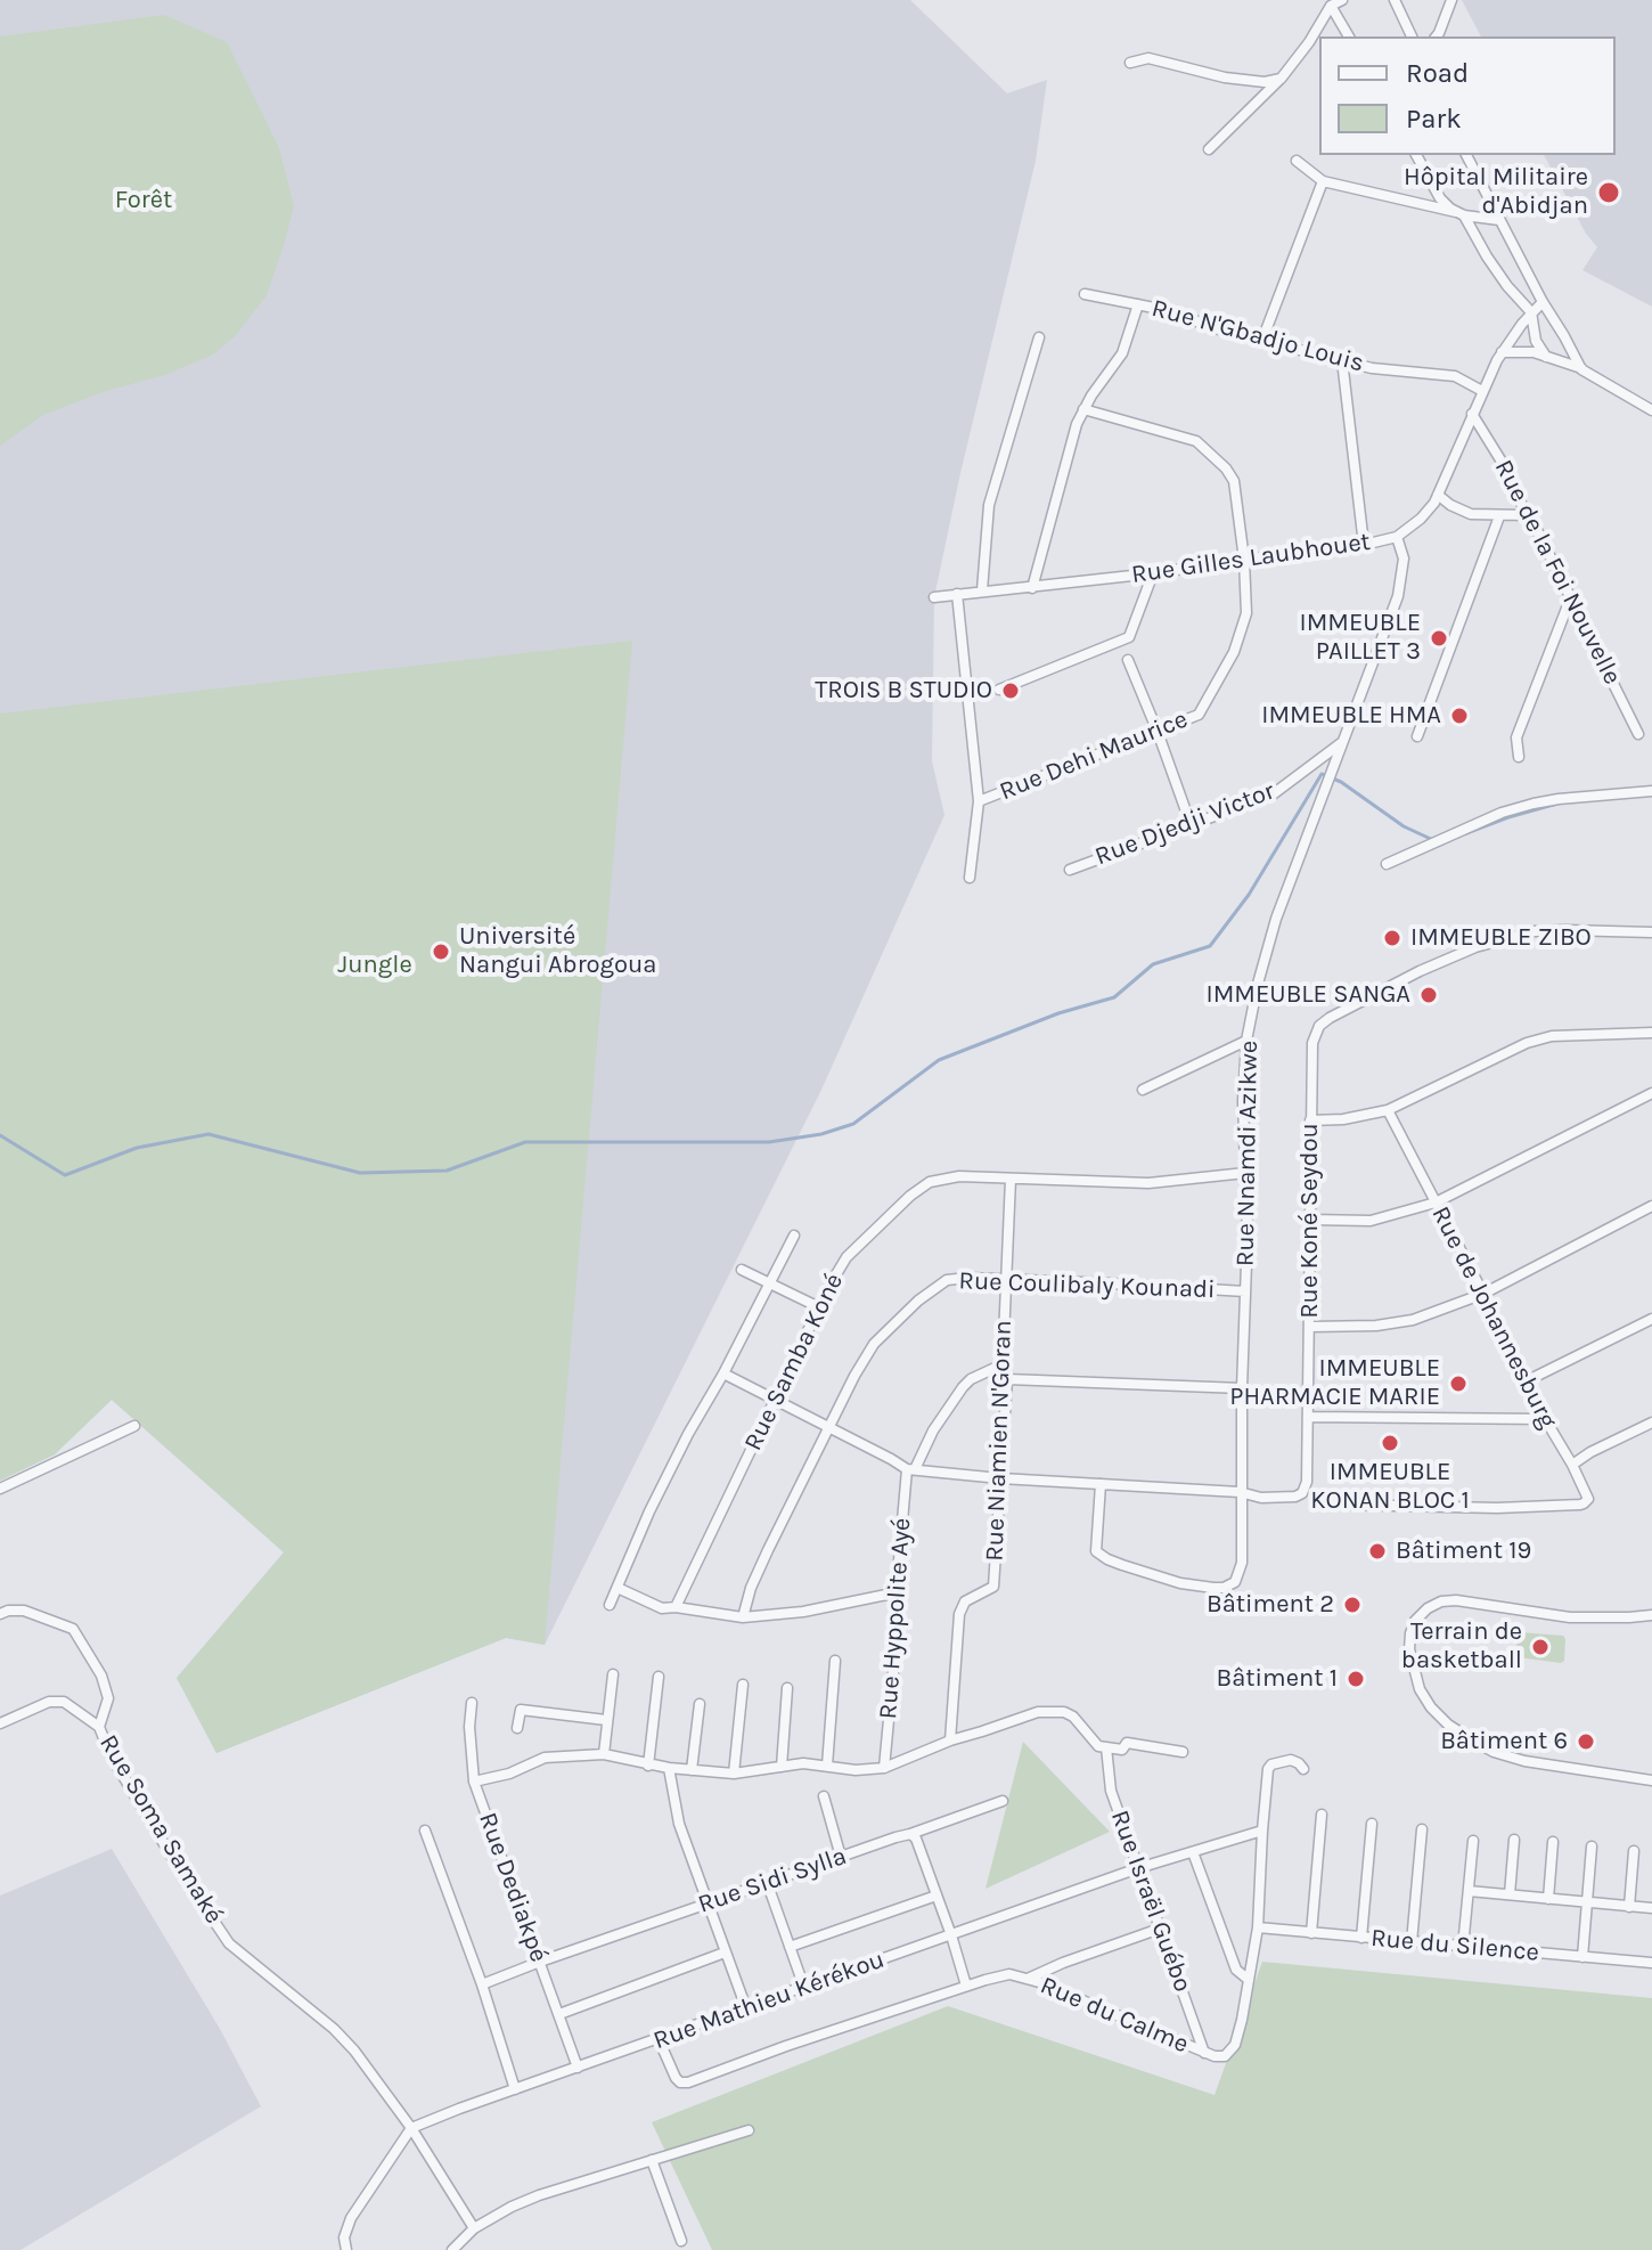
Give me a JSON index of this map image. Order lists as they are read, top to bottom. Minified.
{"streets":{"street":["Rue N'Gbadjo Louis","Rue Gilles Laubhouet","Rue de la Foi Nouvelle","Rue Dehi Maurice","Rue Djedji Victor","Rue Nnamdi Azikwe","Rue Koné Seydou","Rue Coulibaly Kounadi","Rue de Johannesburg","Rue Samba Koné","Rue Niamien N'Goran","Rue Hyppolite Ayé","Rue Soma Samaké","Rue Sidi Sylla","Rue Dediakpé","Rue Israël Guébo","Rue du Silence","Rue Mathieu Kérékou","Rue du Calme"]},"crossings":[["Rue N'Gbadjo Louis","Rue Gilles Laubhouet"],["Rue Gilles Laubhouet","Rue de la Foi Nouvelle"],["Rue Gilles Laubhouet","Rue Dehi Maurice"],["Rue Gilles Laubhouet","Rue Nnamdi Azikwe"],["Rue Djedji Victor","Rue Nnamdi Azikwe"],["Rue Nnamdi Azikwe","Rue Koné Seydou"],["Rue Nnamdi Azikwe","Rue Coulibaly Kounadi"],["Rue Nnamdi Azikwe","Rue Samba Koné"],["Rue Koné Seydou","Rue Coulibaly Kounadi"],["Rue Koné Seydou","Rue Samba Koné"],["Rue Koné Seydou","Rue Niamien N'Goran"],["Rue Koné Seydou","Rue Hyppolite Ayé"],["Rue Coulibaly Kounadi","Rue Niamien N'Goran"],["Rue Samba Koné","Rue Niamien N'Goran"],["Rue Soma Samaké","Rue Mathieu Kérékou"],["Rue Sidi Sylla","Rue Dediakpé"],["Rue Dediakpé","Rue Mathieu Kérékou"],["Rue Israël Guébo","Rue Mathieu Kérékou"],["Rue Israël Guébo","Rue du Calme"],["Rue du Silence","Rue du Calme"],["Rue Mathieu Kérékou","Rue du Calme"]],"parks":["Forêt","Jungle"],"places":["Hôpital Militaire d'Abidjan","IMMEUBLE PAILLET 3","TROIS B STUDIO","IMMEUBLE HMA","IMMEUBLE ZIBO","Université Nangui Abrogoua","IMMEUBLE SANGA","IMMEUBLE PHARMACIE MARIE","IMMEUBLE KONAN BLOC 1","Bâtiment 19","Bâtiment 2","Terrain de basketball","Bâtiment 1","Bâtiment 6"],"legend":["Road","Park"]}
